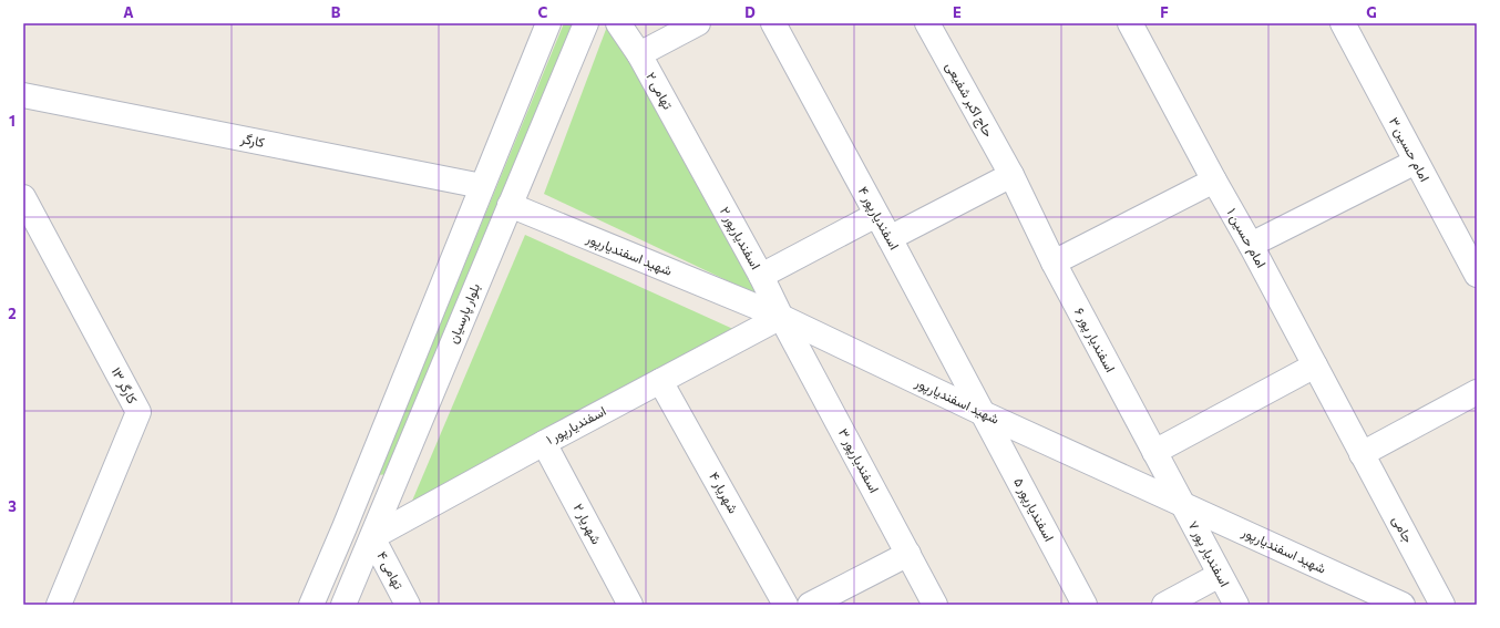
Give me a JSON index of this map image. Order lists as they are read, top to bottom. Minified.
{"streets":{"street":["تهامی ۲","حاج اکبر شفیعی","کارگر","امام حسین ۳","اسفندیارپور ۴","اسفندیارپور ۲","امام حسین ۱","شهید اسفندیارپور","بلوار پارسیان","اسفندیار پور ۶","کارگر ۱۳","اسفندیارپور ۱","اسفندیارپور ۳","شهریار ۴","اسفندیارپور ۵","شهریار ۲","جامی","اسفندیار پور ۷","تهامی ۴"]},"crossings":[["تهامی ۲","اسفندیارپور ۲"],["حاج اکبر شفیعی","اسفندیار پور ۶"],["اسفندیارپور ۴","شهید اسفندیارپور"],["اسفندیارپور ۴","اسفندیارپور ۵"],["اسفندیارپور ۲","شهید اسفندیارپور"],["اسفندیارپور ۲","اسفندیارپور ۱"],["اسفندیارپور ۲","اسفندیارپور ۳"],["امام حسین ۱","جامی"],["شهید اسفندیارپور","بلوار پارسیان"],["شهید اسفندیارپور","اسفندیار پور ۶"],["شهید اسفندیارپور","اسفندیارپور ۱"],["شهید اسفندیارپور","اسفندیارپور ۳"],["شهید اسفندیارپور","اسفندیارپور ۵"],["شهید اسفندیارپور","اسفندیار پور ۷"],["بلوار پارسیان","اسفندیارپور ۱"],["بلوار پارسیان","تهامی ۴"],["اسفندیار پور ۶","اسفندیار پور ۷"],["اسفندیارپور ۱","اسفندیارپور ۳"],["اسفندیارپور ۱","شهریار ۴"],["اسفندیارپور ۱","شهریار ۲"],["اسفندیارپور ۱","تهامی ۴"]],"grid":{"columns":["A","B","C","D","E","F","G"],"rows":["1","2","3"]}}
